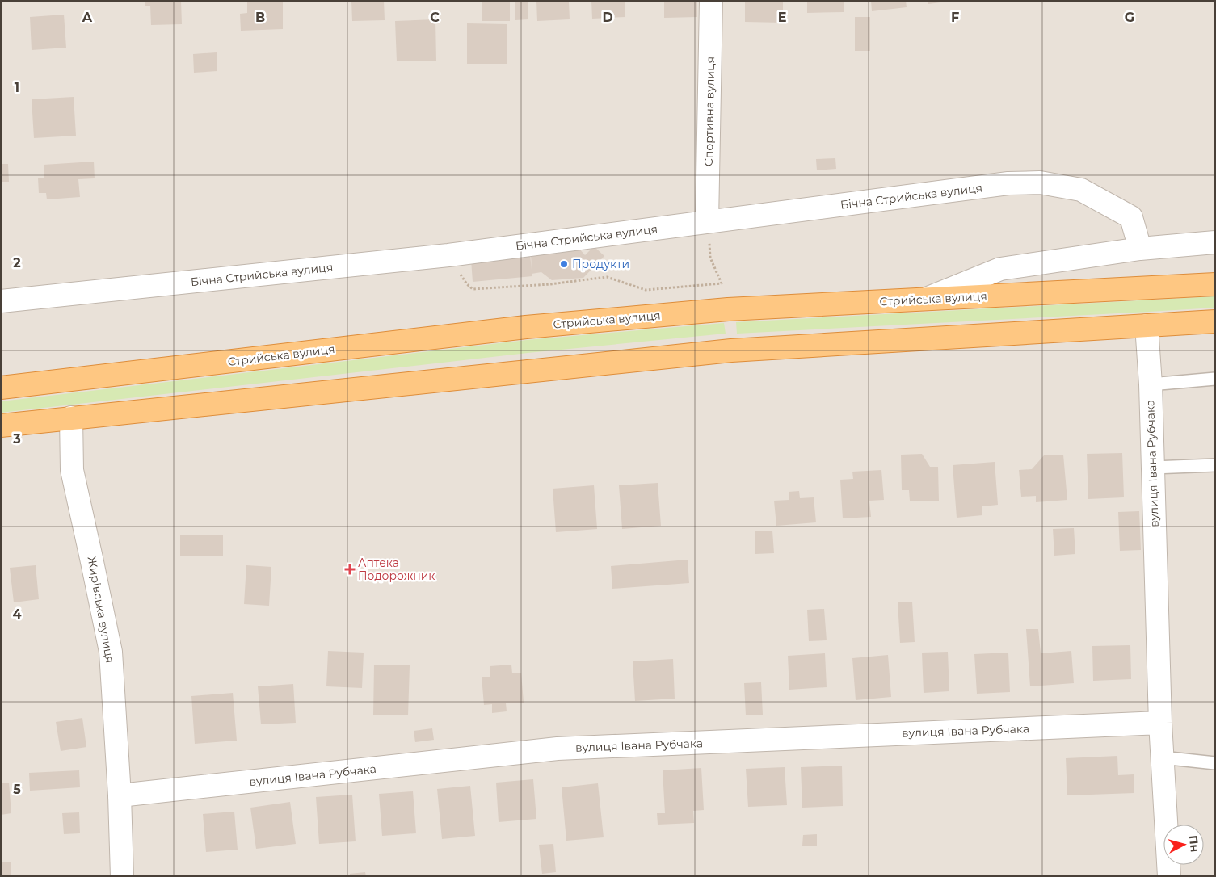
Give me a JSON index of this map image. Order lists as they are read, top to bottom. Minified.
{"streets":{"highway":["Стрийська вулиця"],"street":["Спортивна вулиця","Бічна Стрийська вулиця","вулиця Івана Рубчака","Жирівська вулиця"]},"crossings":[["Спортивна вулиця","Бічна Стрийська вулиця"],["вулиця Івана Рубчака","Жирівська вулиця"]],"places":{"other":["Продукти"],"health":["Аптека Подорожник"]},"north":"right","grid":{"columns":["A","B","C","D","E","F","G"],"rows":["1","2","3","4","5"]}}
